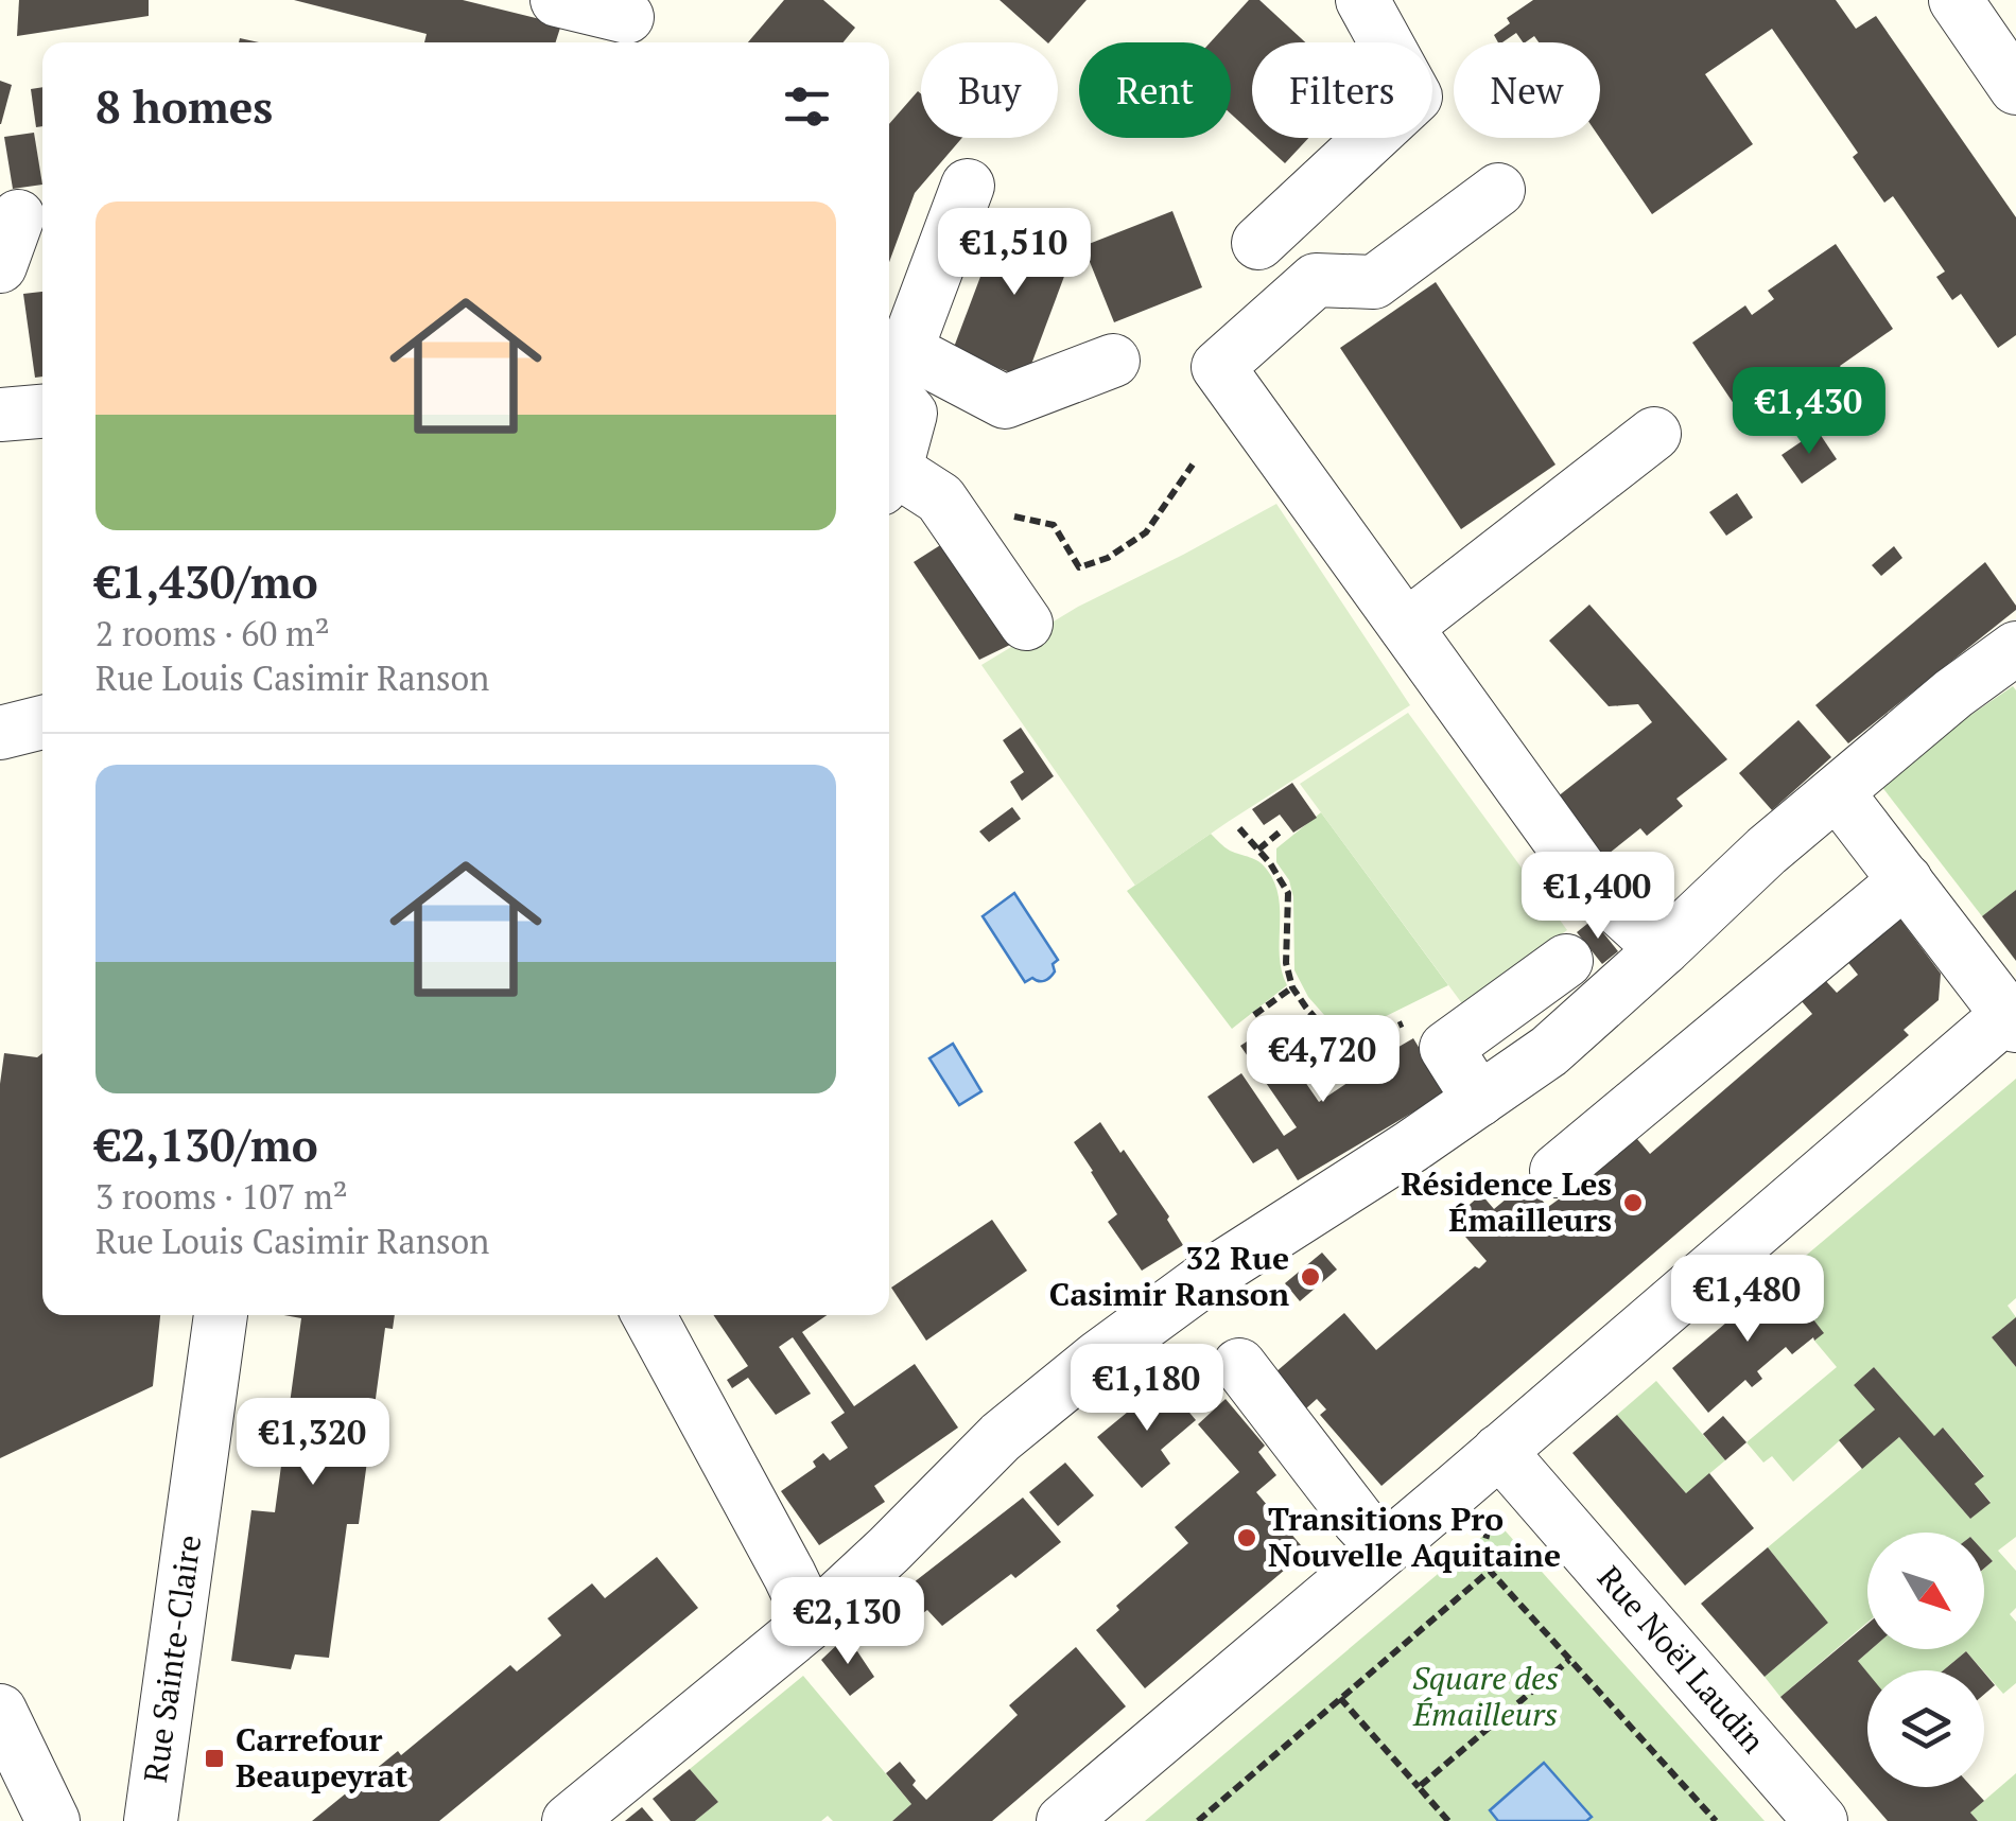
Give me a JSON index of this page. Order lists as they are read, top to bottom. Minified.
{"streets":{"street":["Rue Sainte-Claire","Rue Noël Laudin"]},"parks":["Square des Émailleurs"],"places":{"other":["Résidence Les Émailleurs","32 Rue Casimir Ranson","Transitions Pro Nouvelle Aquitaine"],"transit":["Carrefour Beaupeyrat"]},"north":"bottom right","page":{"chip":["Buy","Rent","Filters","New"],"heading":"8 homes","list":[{"name":"€1,430/mo","note":"2 rooms · 60 m² · Rue Louis Casimir Ranson"},{"name":"€2,130/mo","note":"3 rooms · 107 m² · Rue Louis Casimir Ranson"}],"price":["€1,510","€1,430","€1,400","€4,720","€1,480","€1,180","€1,320","€2,130"]}}
